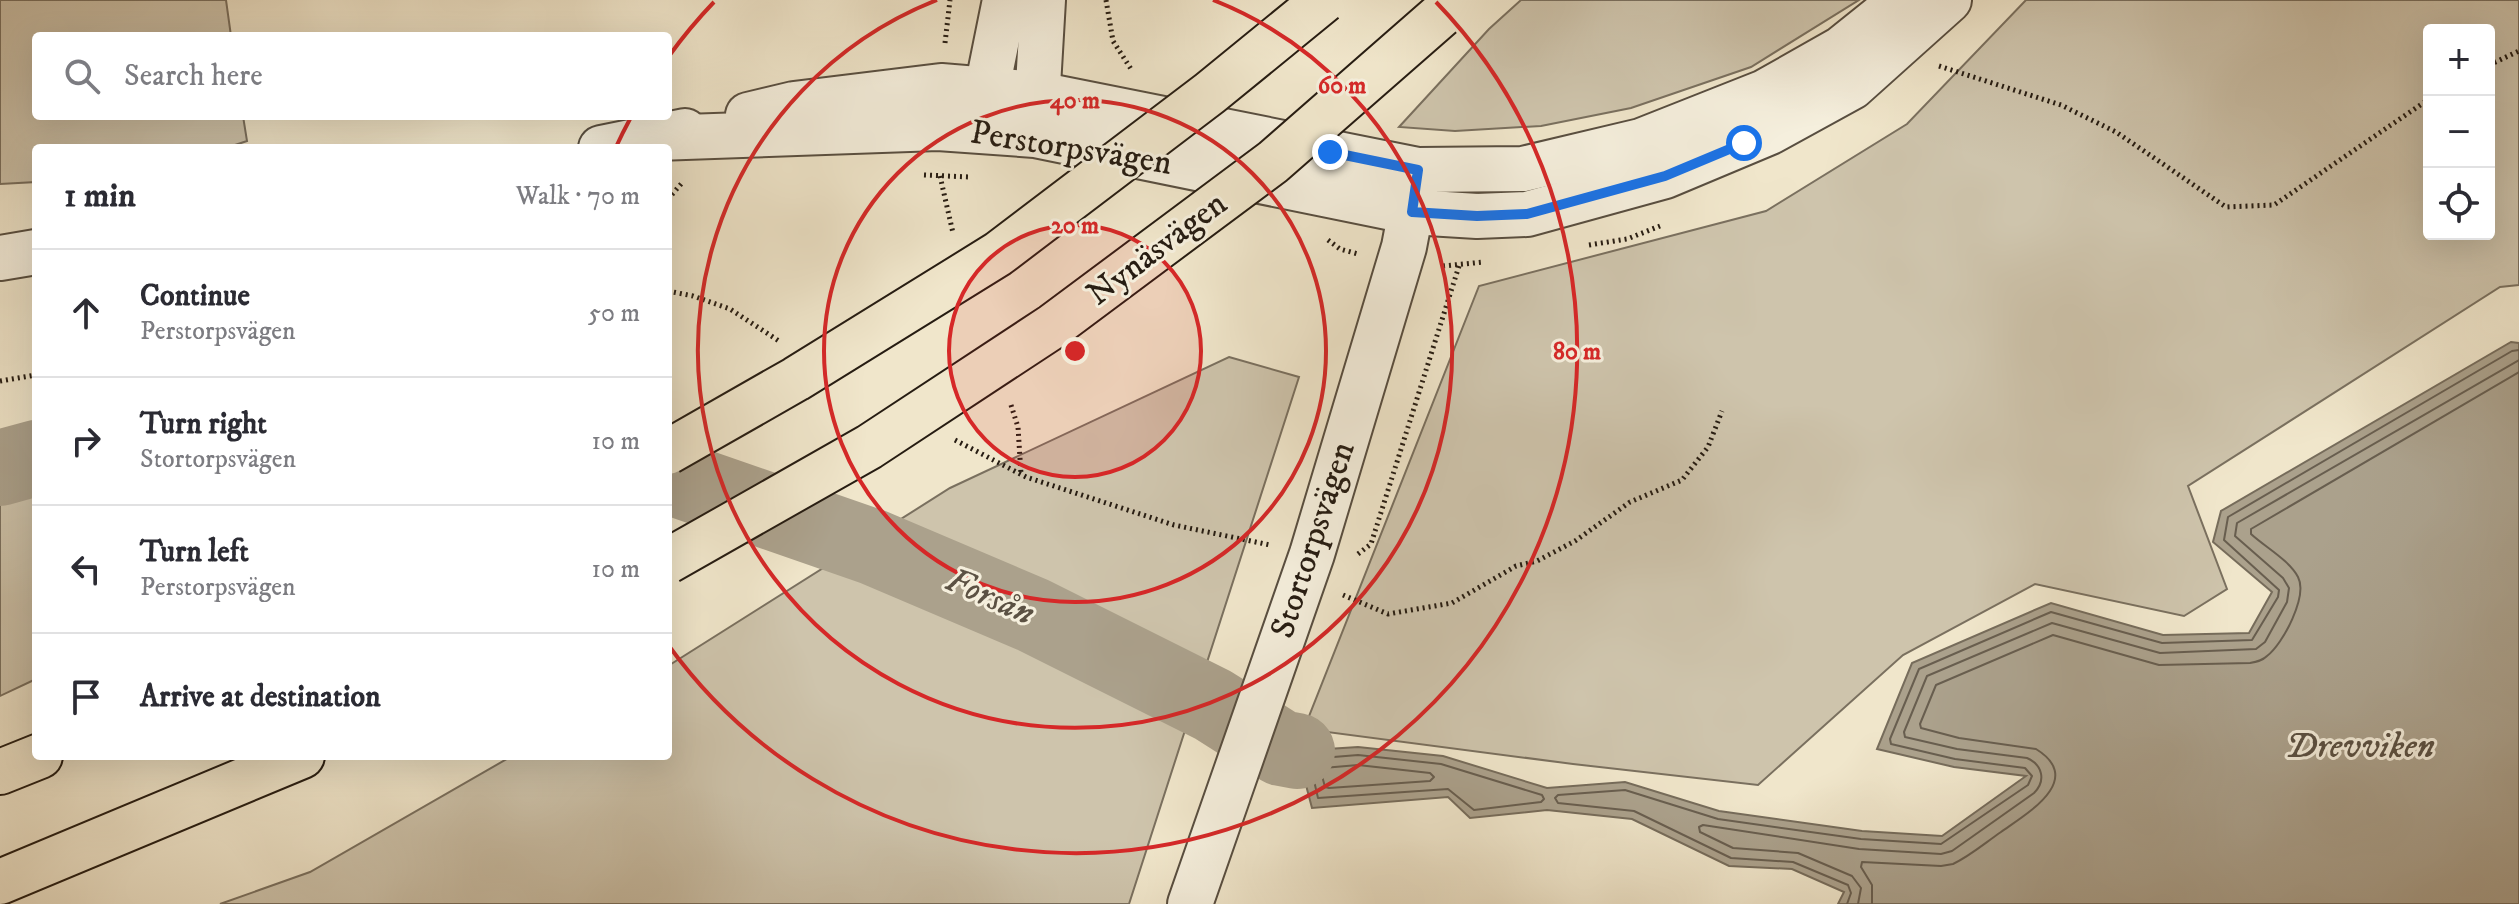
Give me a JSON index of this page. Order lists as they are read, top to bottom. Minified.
{"streets":{"highway":["Nynäsvägen"],"street":["Perstorpsvägen","Stortorpsvägen"]},"crossings":[["Perstorpsvägen","Stortorpsvägen"]],"water":["Forsån","Drevviken"],"page":{"map_buttons":["+","−"],"search":"Search here","heading":["1 min","Walk · 70 m"],"list":[["Continue","Perstorpsvägen","50 m"],["Turn right","Stortorpsvägen","10 m"],["Turn left","Perstorpsvägen","10 m"],"Arrive at destination"]},"rings":["60 m","40 m","20 m","80 m"]}
